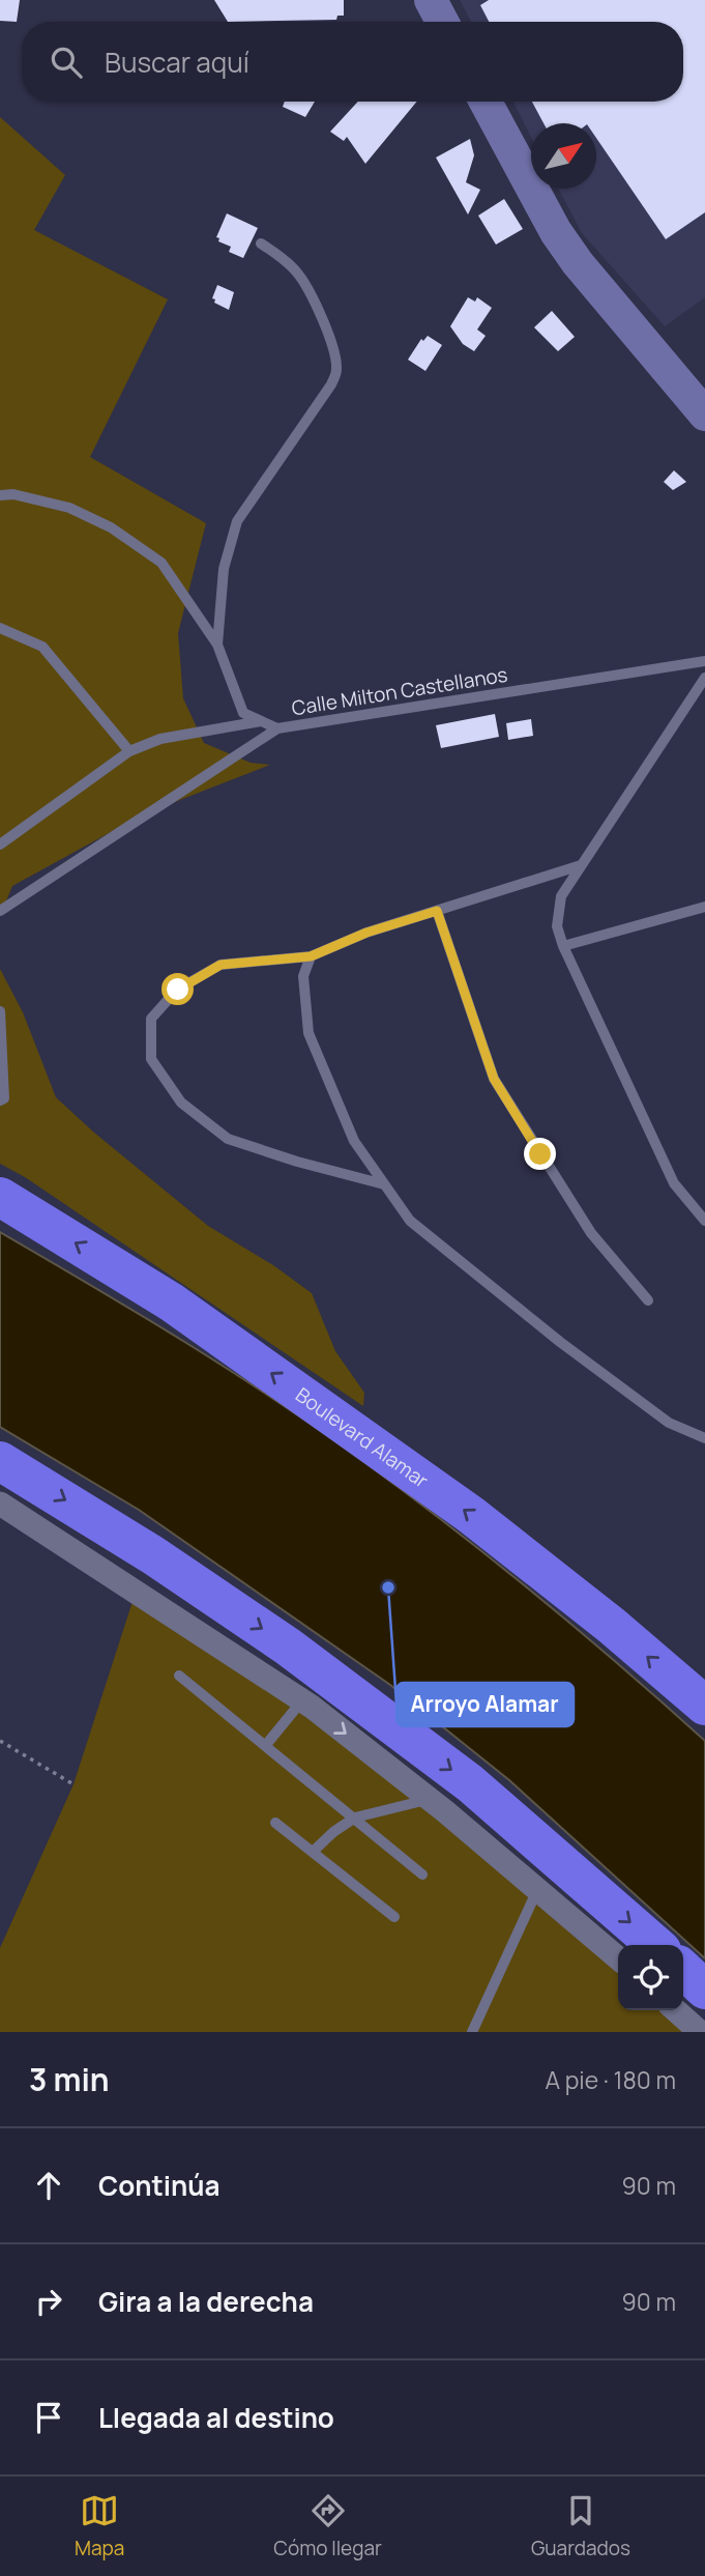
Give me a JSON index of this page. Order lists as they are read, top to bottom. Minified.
{"streets":{"highway":["Boulevard Alamar"],"lane":["Calle Milton Castellanos"]},"places":["Arroyo Alamar"],"north":"top right","page":{"search":"Buscar aquí","heading":["3 min","A pie · 180 m"],"list":[["Continúa","90 m"],["Gira a la derecha","90 m"],"Llegada al destino"],"nav":["Mapa","Cómo llegar","Guardados"]}}
